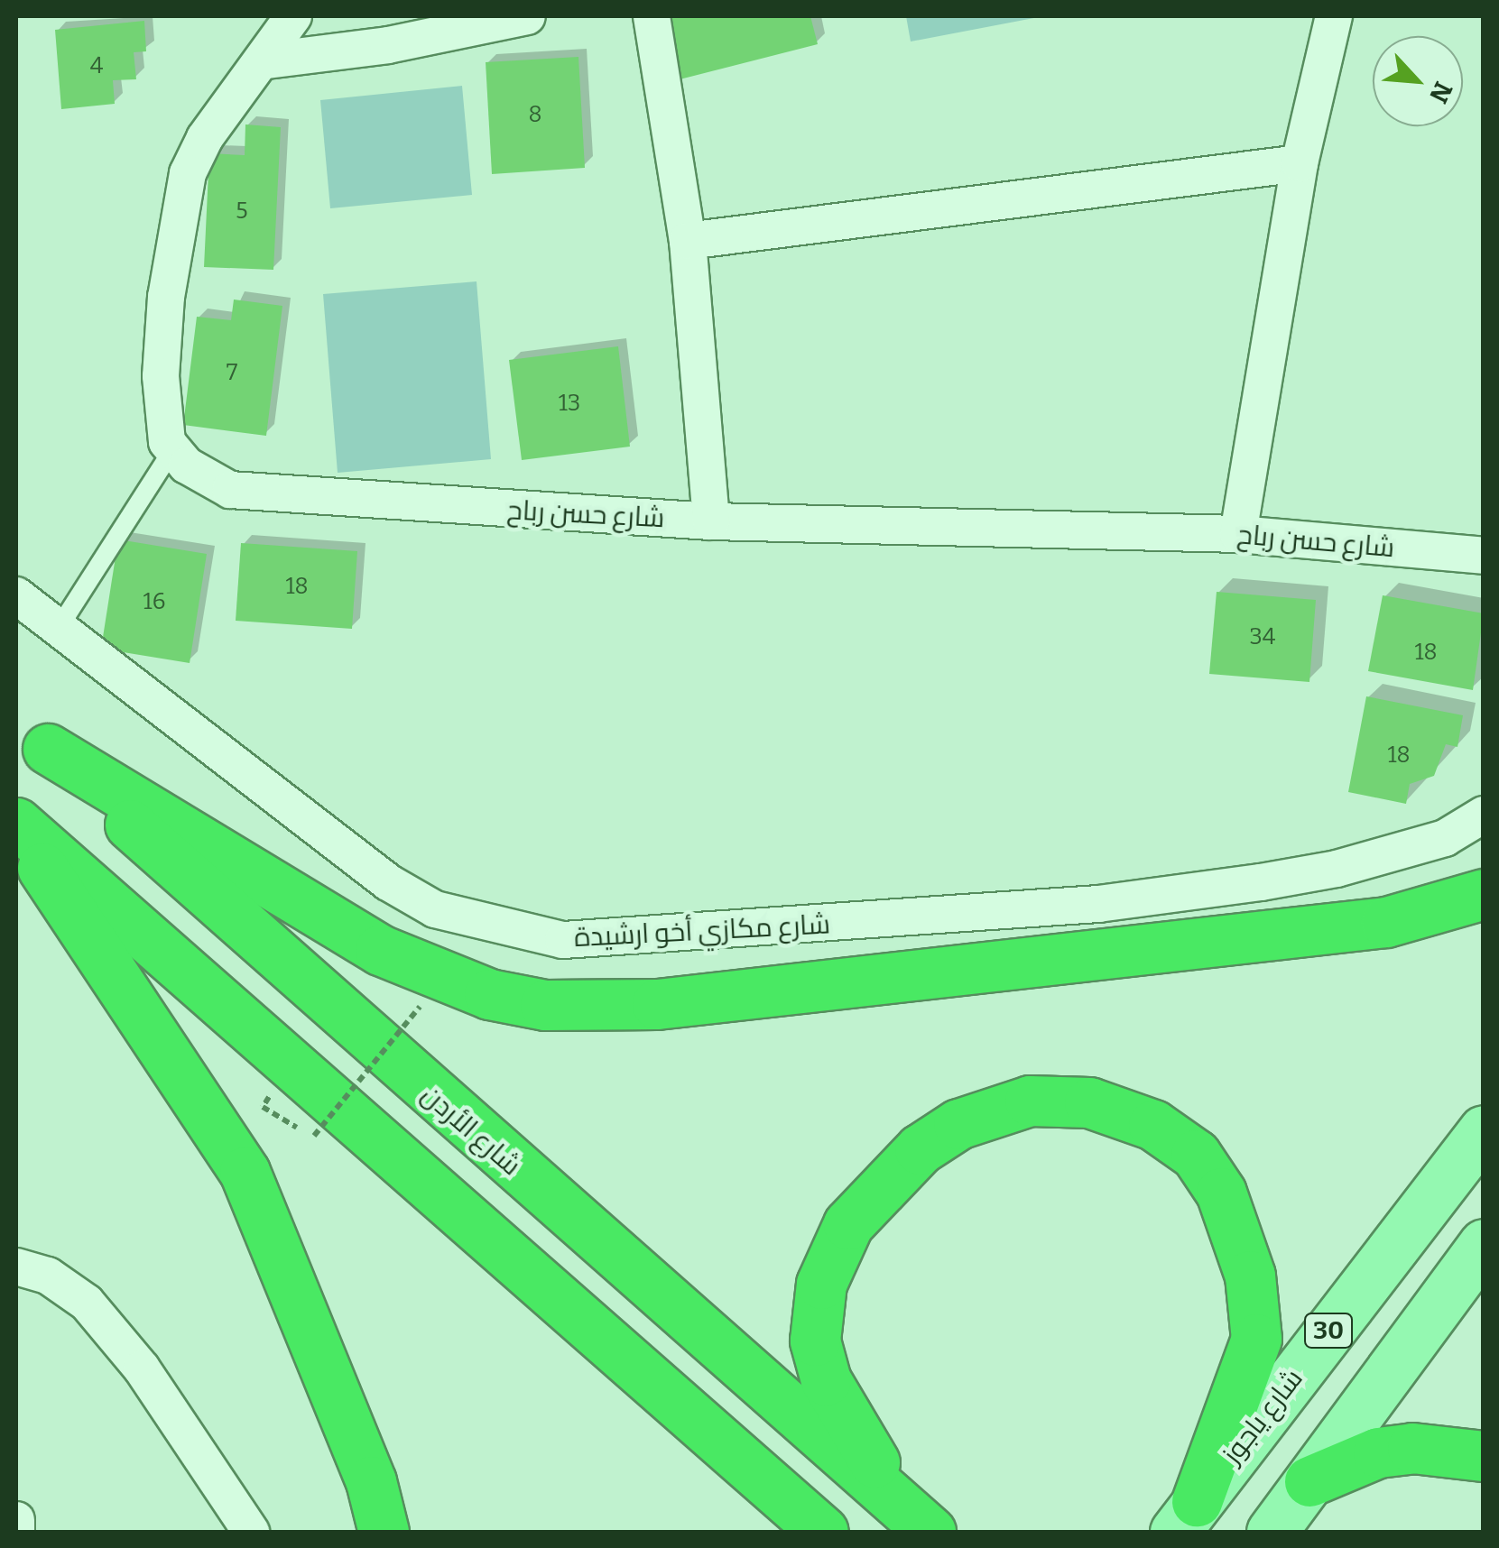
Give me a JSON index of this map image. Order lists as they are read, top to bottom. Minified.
{"streets":{"highway":["شارع الأردن"],"main road":["30","شارع ياجوز"],"street":["شارع حسن رباح","شارع مكازي أخو ارشيدة"]},"house_numbers":["4","8","5","7","13","18","16","34","18","18"],"north":"bottom right"}
